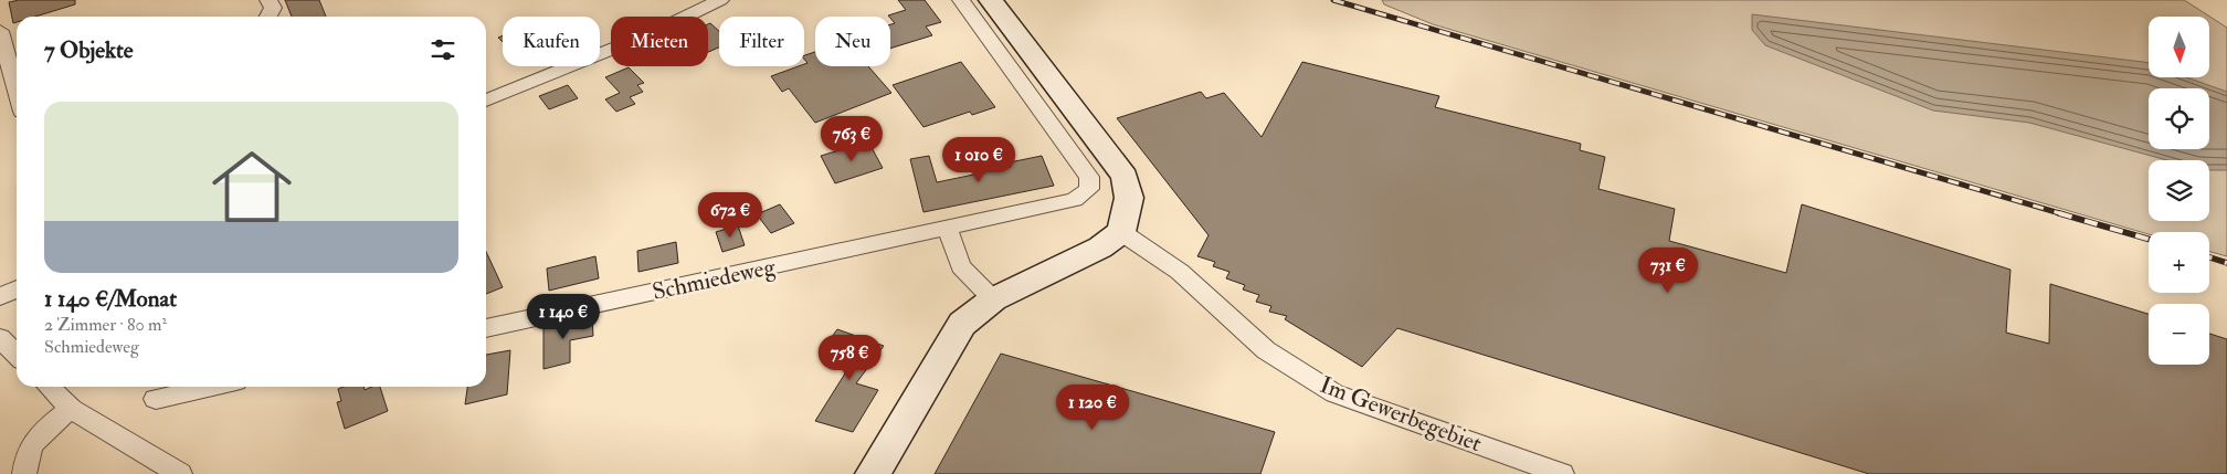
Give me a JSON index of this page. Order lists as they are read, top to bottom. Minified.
{"streets":{"street":["Schmiedeweg","Im Gewerbegebiet"]},"north":"bottom","page":{"map_buttons":["+","−"],"chip":["Kaufen","Mieten","Filter","Neu"],"heading":"7 Objekte","list":[{"name":"1 140 €/Monat","note":"2 Zimmer · 80 m² · Schmiedeweg"}],"price":["763 €","1 010 €","672 €","731 €","1 140 €","758 €","1 120 €"]}}
